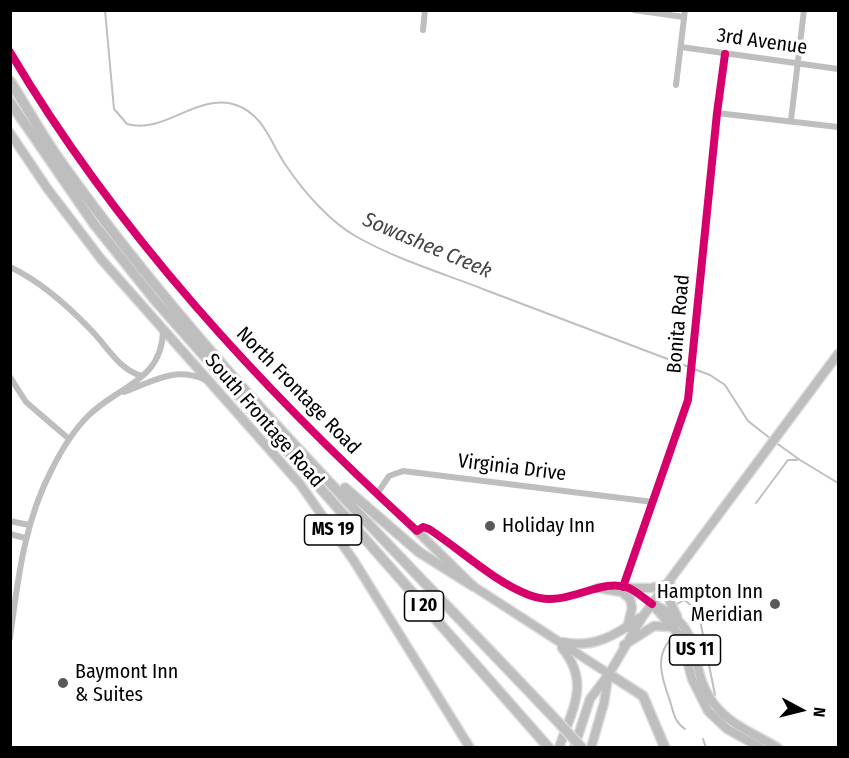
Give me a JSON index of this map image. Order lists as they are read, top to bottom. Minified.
{"streets":{"highway":["I 20"],"main road":["South Frontage Road","MS 19","US 11"],"street":["3rd Avenue","Bonita Road","North Frontage Road","Virginia Drive"]},"crossings":[["3rd Avenue","Bonita Road"],["Bonita Road","North Frontage Road"],["Bonita Road","Virginia Drive"],["North Frontage Road","Virginia Drive"]],"water":["Sowashee Creek"],"places":["Holiday Inn","Hampton Inn Meridian","Baymont Inn & Suites"],"north":"right"}
